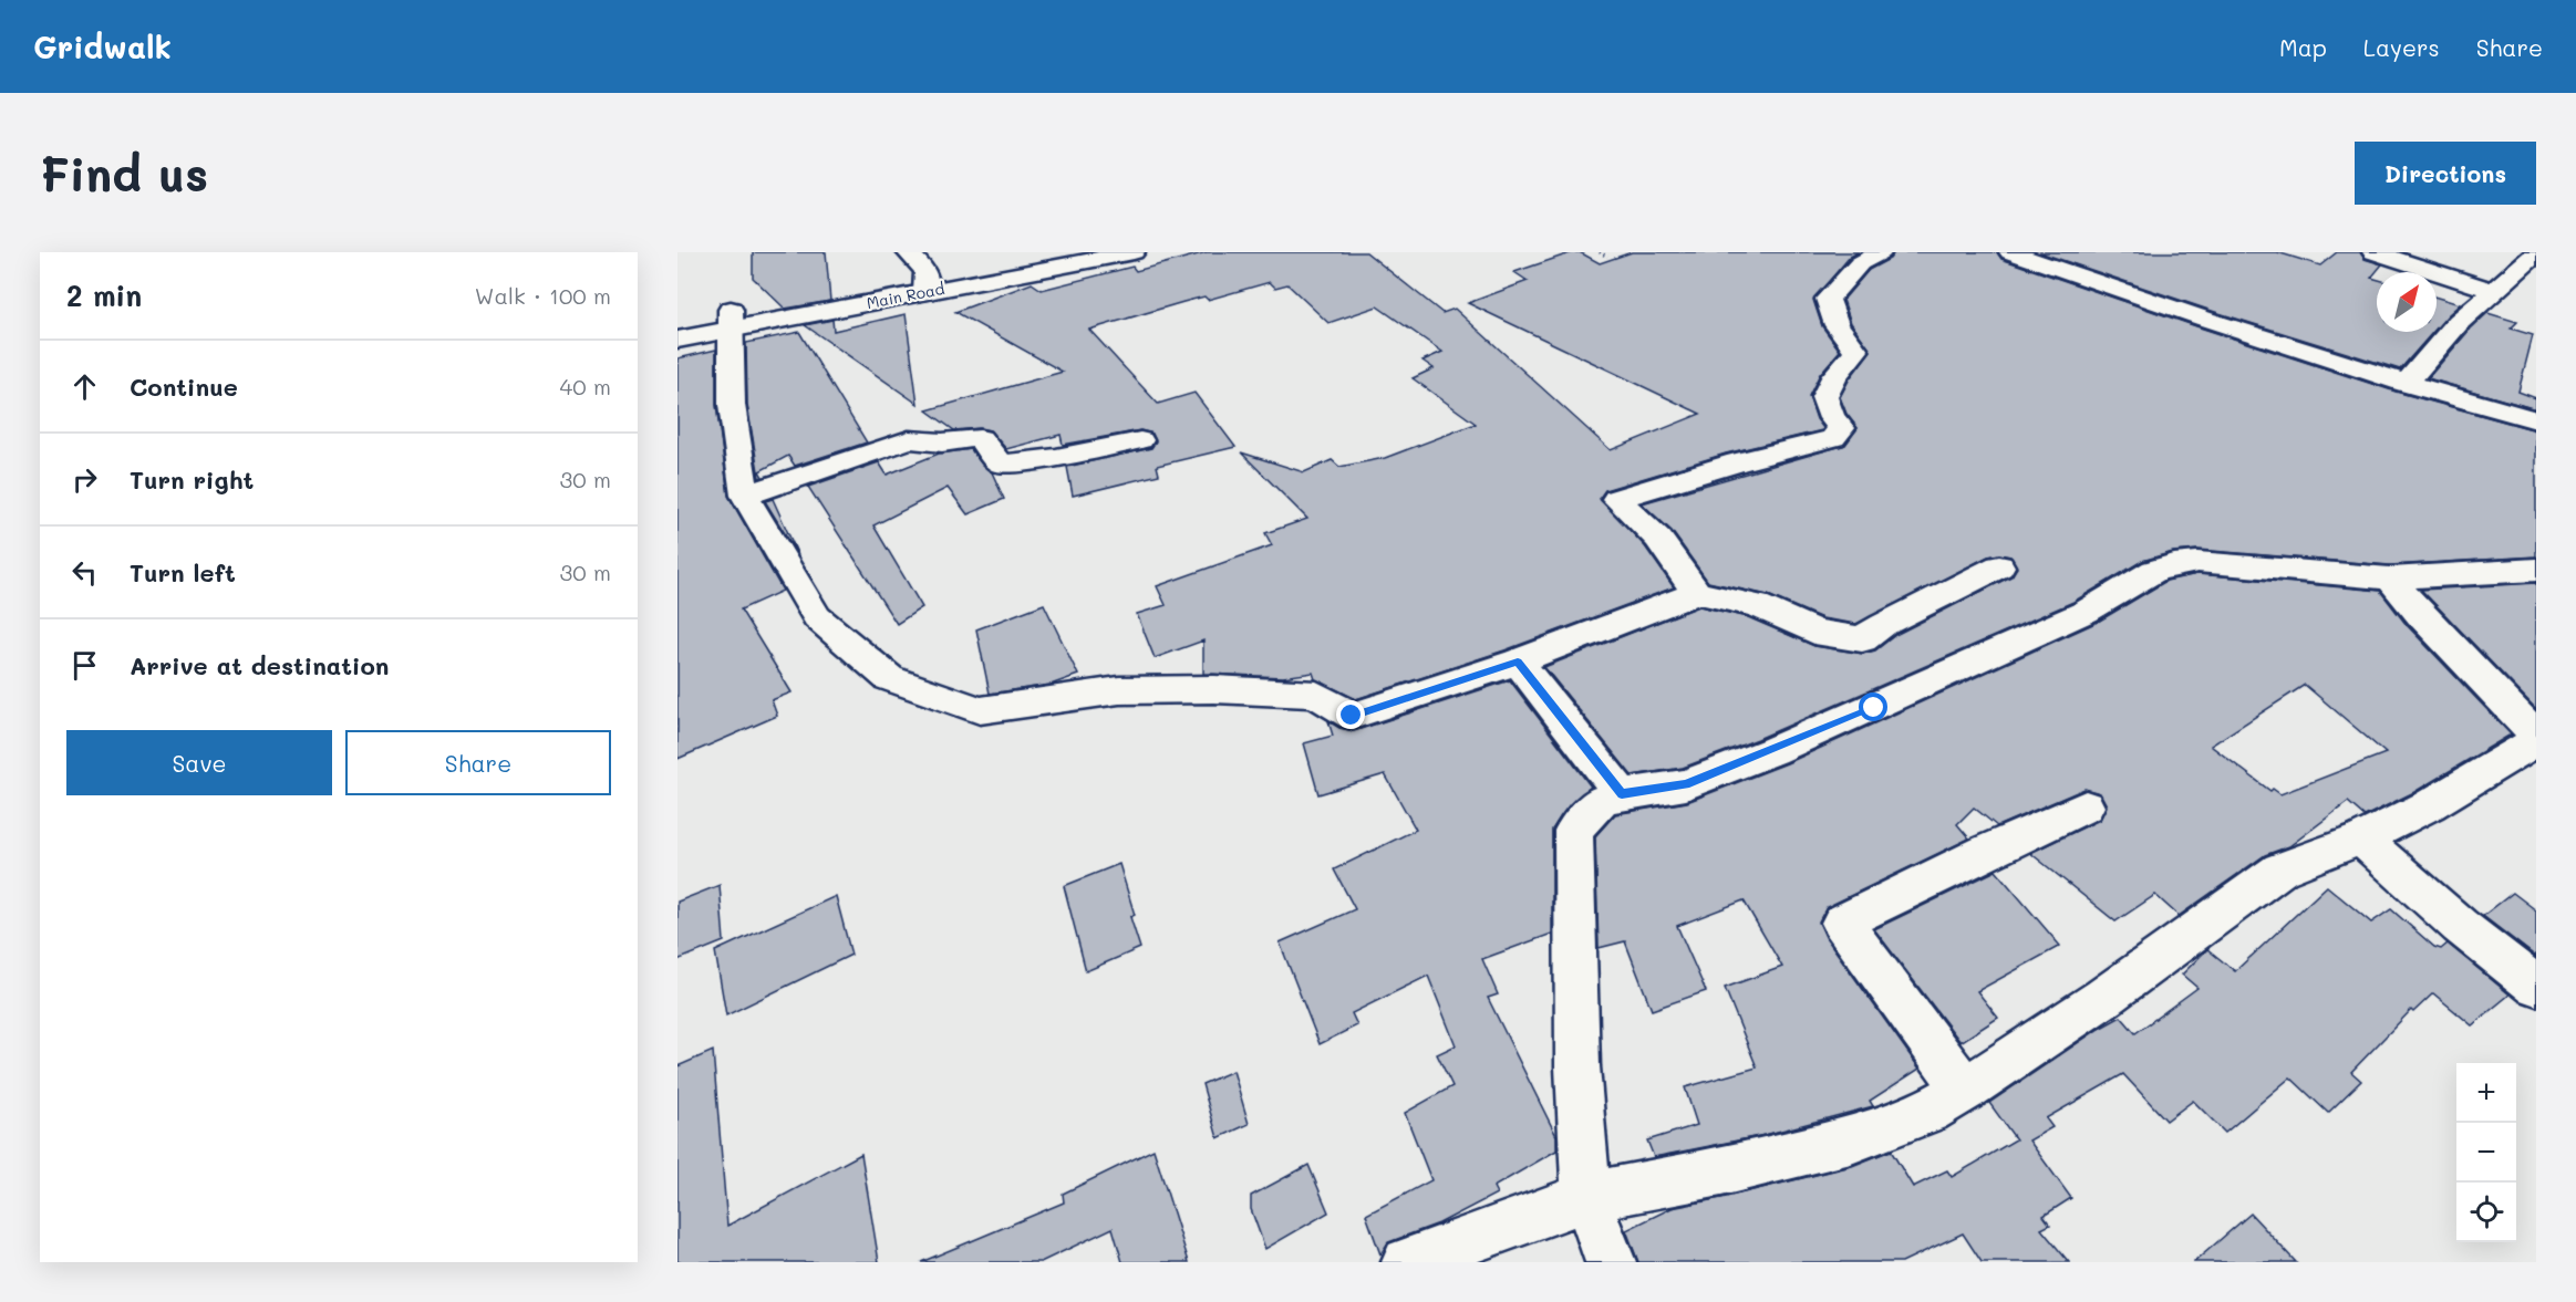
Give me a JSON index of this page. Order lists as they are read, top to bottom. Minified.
{"streets":{"street":["Main Road"]},"north":"top right","page":{"header":"Gridwalk","nav":["Map","Layers","Share"],"buttons":["Directions",["Save","Share"]],"title":"Find us","heading":["2 min","Walk · 100 m"],"list":[["Continue","40 m"],["Turn right","30 m"],["Turn left","30 m"],"Arrive at destination"],"map_buttons":["+","−"]}}
